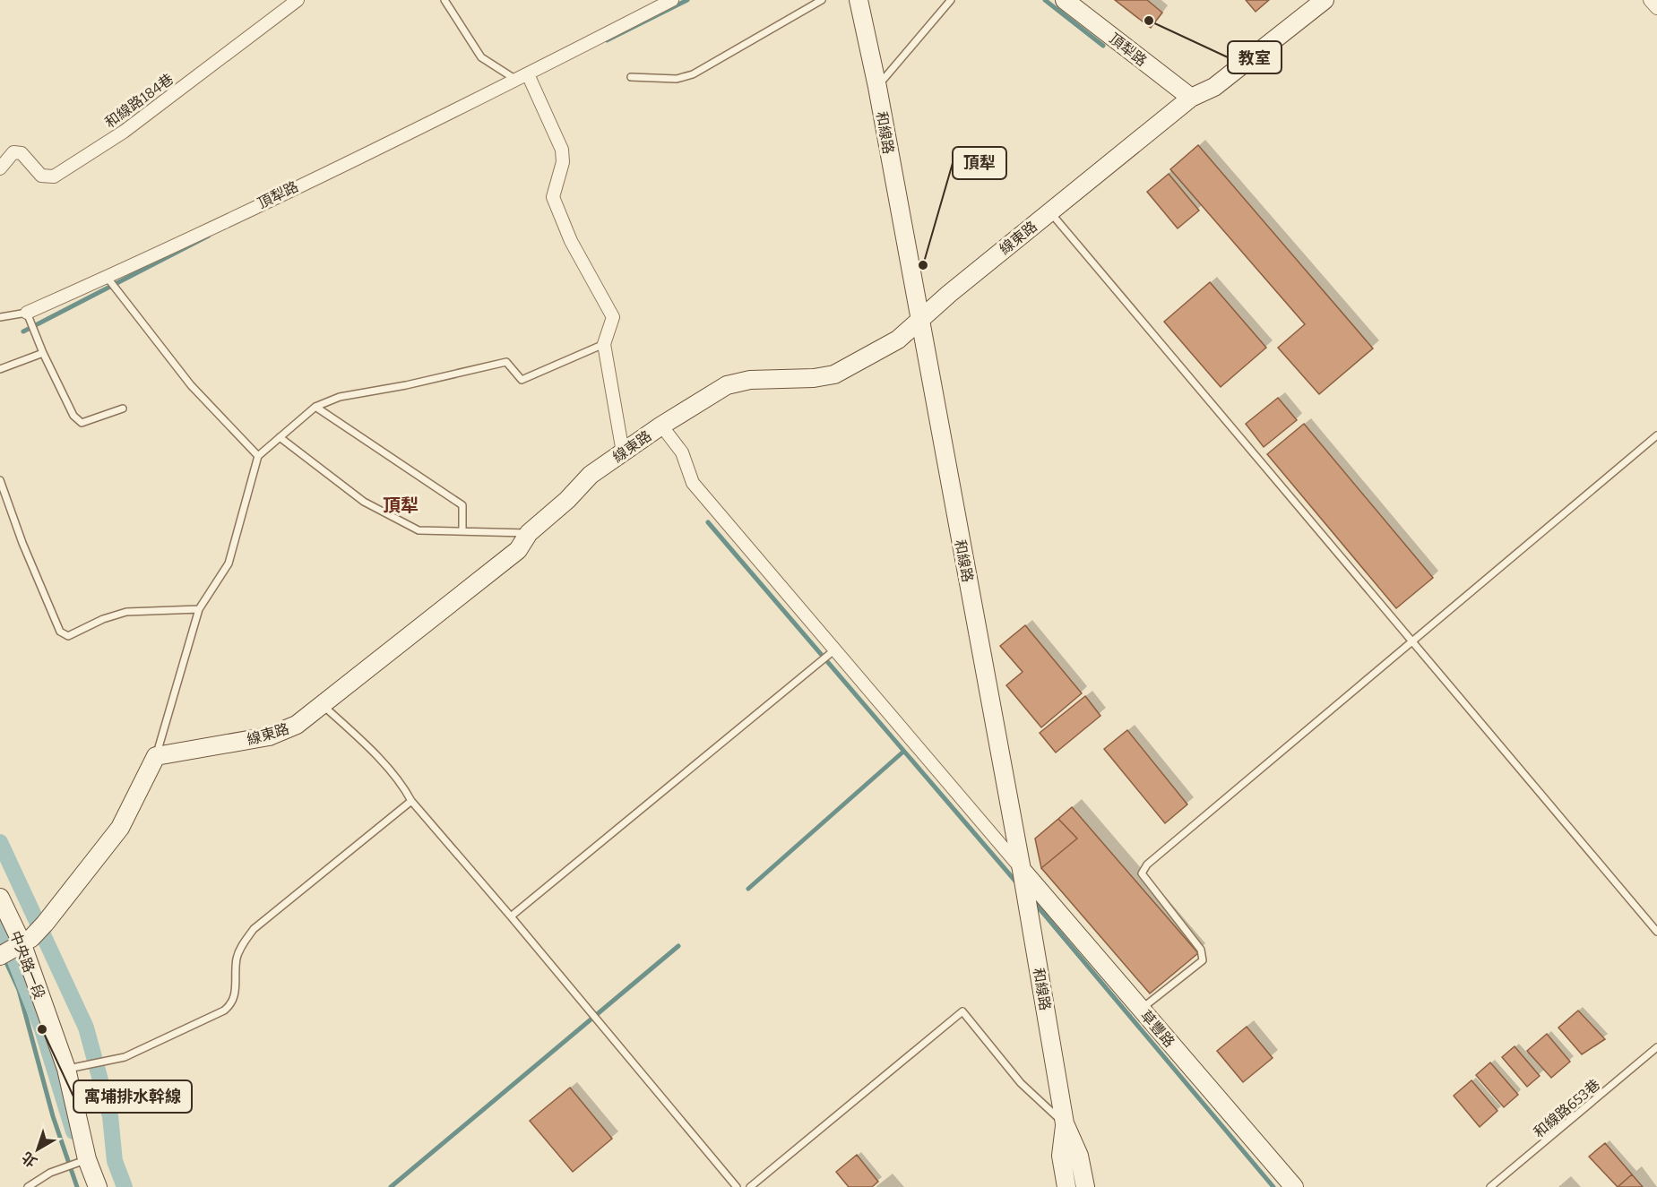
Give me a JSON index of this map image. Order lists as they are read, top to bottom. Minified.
{"streets":{"street":["頂犁路","和線路184巷","和線路","線東路","中央路一段","草豐路"],"lane":["和線路653巷"]},"crossings":[["頂犁路","線東路"],["和線路","線東路"],["和線路","草豐路"]],"districts":["頂犁"],"places":["教室","頂犁","寓埔排水幹線"],"north":"bottom left"}
